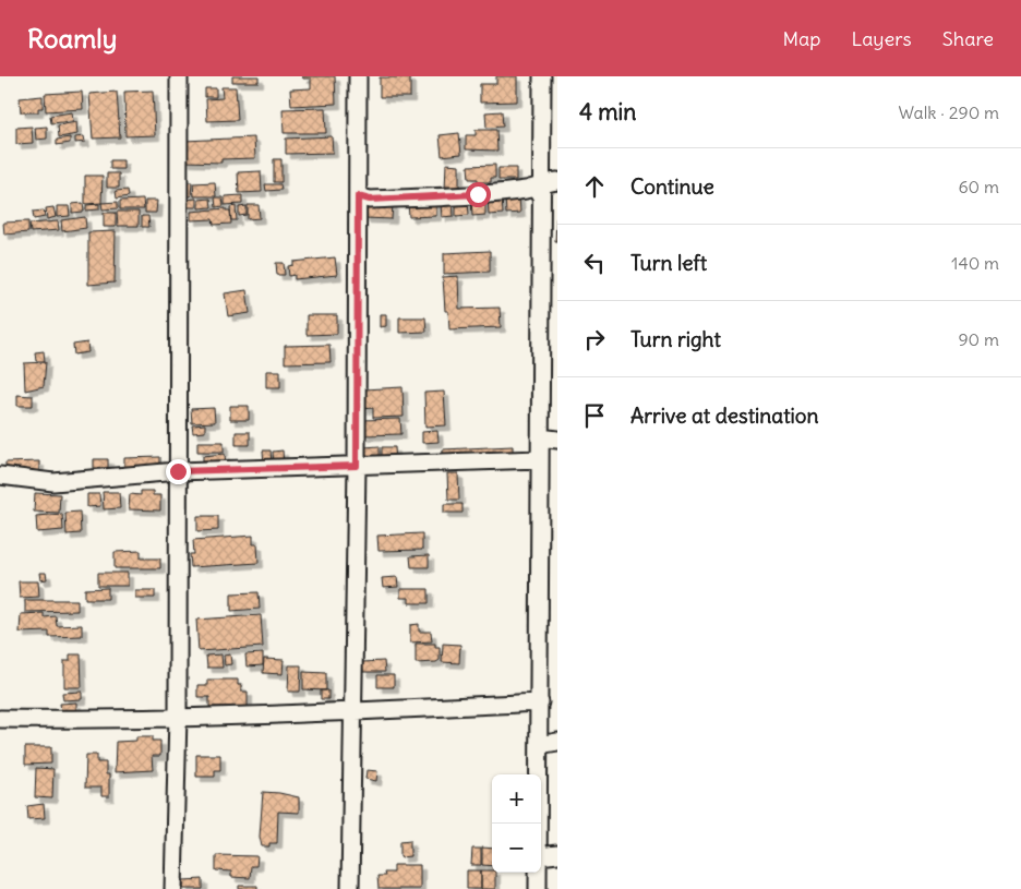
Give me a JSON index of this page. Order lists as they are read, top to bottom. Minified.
{"page":{"header":"Roamly","nav":["Map","Layers","Share"],"heading":["4 min","Walk · 290 m"],"list":[["Continue","60 m"],["Turn left","140 m"],["Turn right","90 m"],"Arrive at destination"],"map_buttons":["+","−"]}}
